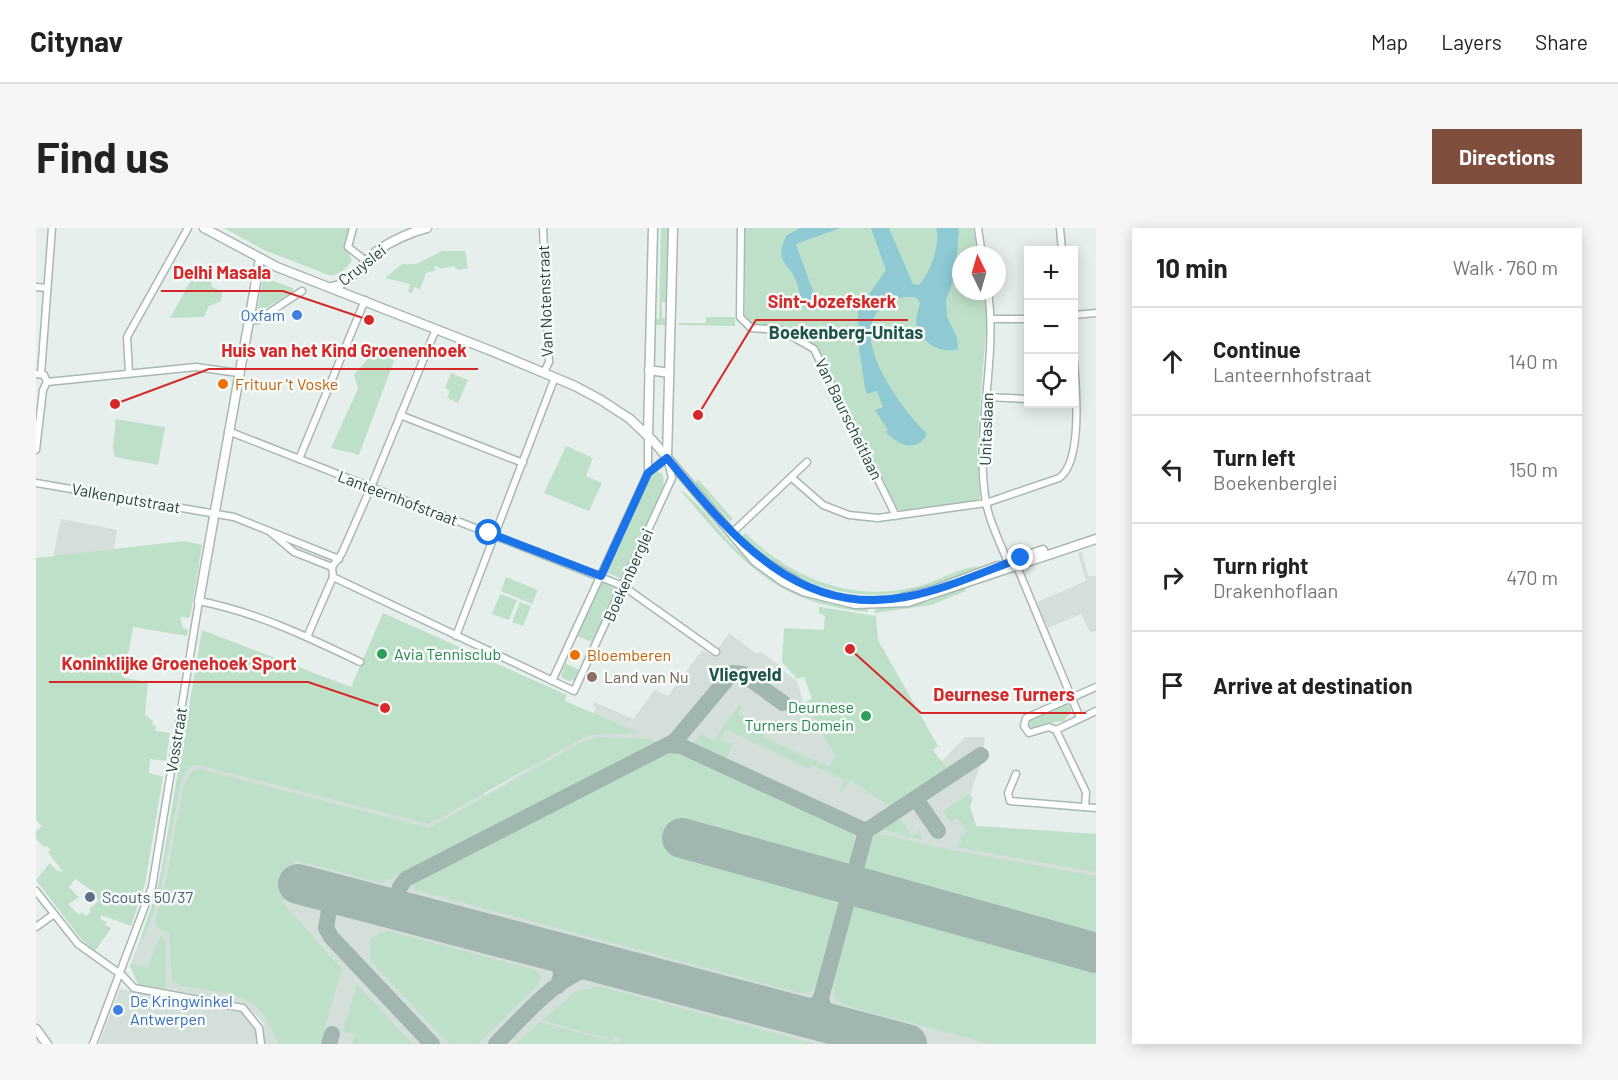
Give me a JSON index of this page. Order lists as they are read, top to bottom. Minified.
{"streets":{"street":["Cruyslei","Van Notenstraat","Van Baurscheitlaan","Unitaslaan","Valkenputstraat","Lanteernhofstraat","Boekenberglei","Vosstraat"]},"crossings":[["Valkenputstraat","Vosstraat"],["Lanteernhofstraat","Boekenberglei"],["Lanteernhofstraat","Vosstraat"]],"districts":["Boekenberg-Unitas","Vliegveld"],"places":["Oxfam","Delhi Masala","Frituur 't Voske","Huis van het Kind Groenenhoek","Sint-Jozefskerk","Deurnese Turners","Avia Tennisclub","Bloemberen","Land van Nu","Koninklijke Groenehoek Sport","Deurnese Turners Domein","Scouts 50/37","De Kringwinkel Antwerpen"],"north":"top","page":{"header":"Citynav","nav":["Map","Layers","Share"],"buttons":"Directions","title":"Find us","heading":["10 min","Walk · 760 m"],"map_buttons":["+","−"],"list":[["Continue","Lanteernhofstraat","140 m"],["Turn left","Boekenberglei","150 m"],["Turn right","Drakenhoflaan","470 m"],"Arrive at destination"]}}
